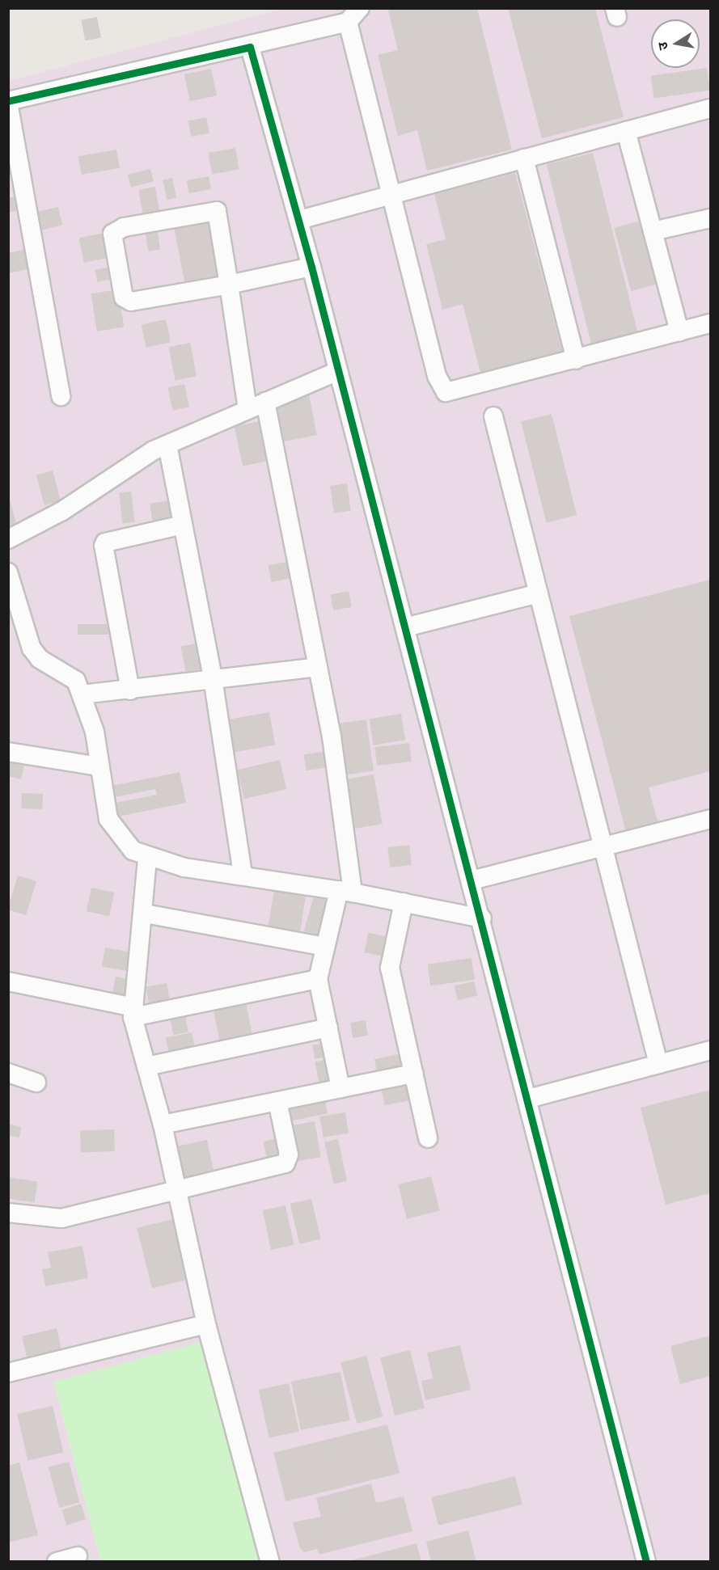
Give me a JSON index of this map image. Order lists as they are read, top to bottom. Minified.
{"north":"left"}
